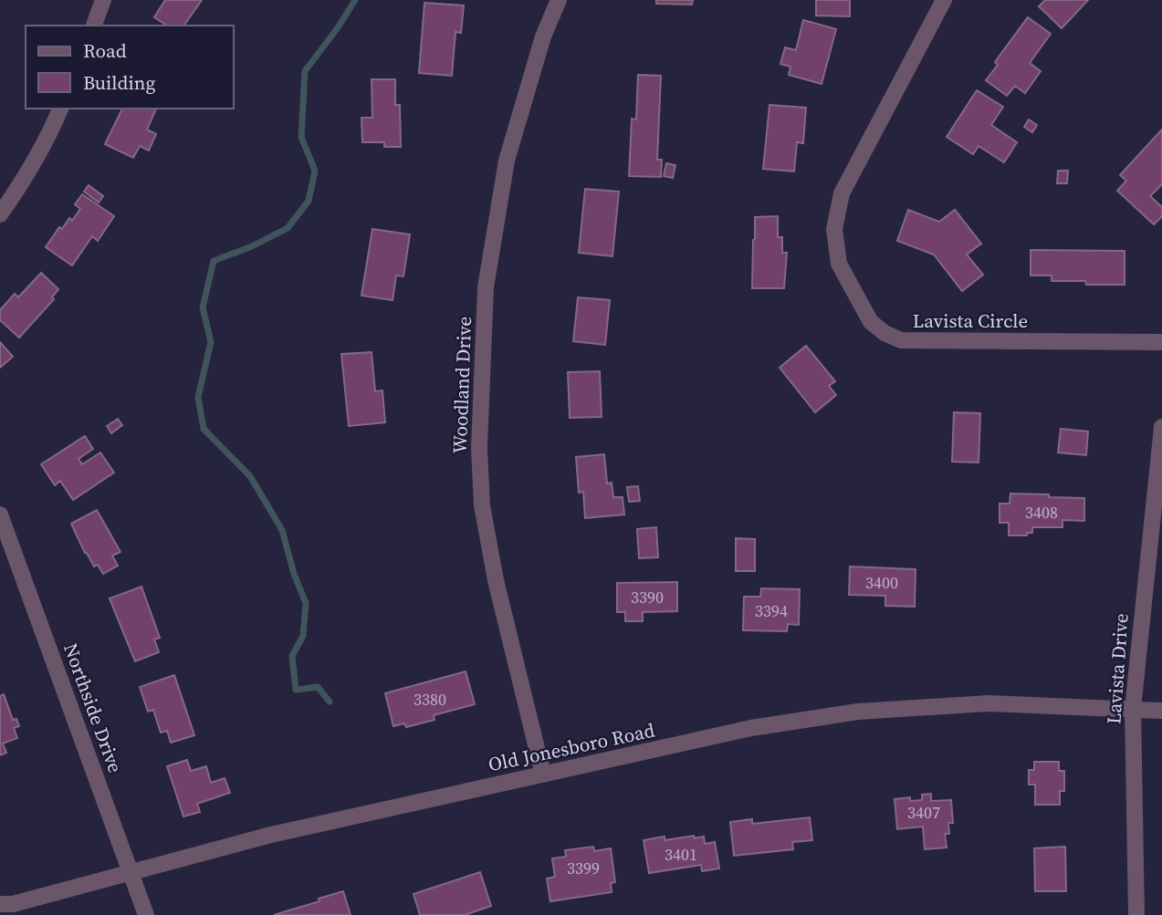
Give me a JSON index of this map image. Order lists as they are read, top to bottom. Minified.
{"streets":{"street":["Lavista Circle","Woodland Drive","Lavista Drive","Northside Drive","Old Jonesboro Road"]},"crossings":[["Woodland Drive","Old Jonesboro Road"],["Lavista Drive","Old Jonesboro Road"],["Northside Drive","Old Jonesboro Road"]],"house_numbers":["3408","3400","3390","3394","3380","3407","3401","3399"],"legend":["Road","Building"]}
